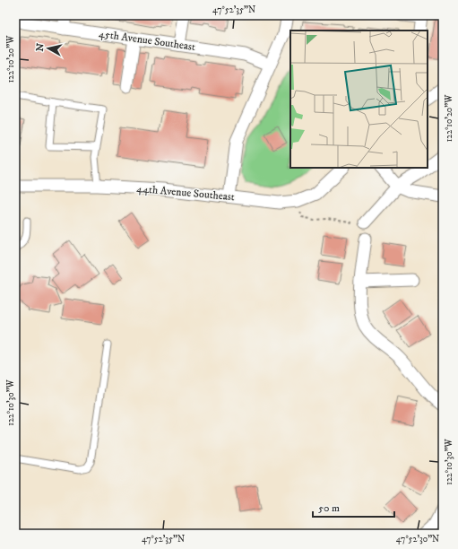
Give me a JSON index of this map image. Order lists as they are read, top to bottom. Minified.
{"streets":{"street":["45th Avenue Southeast","44th Avenue Southeast"]},"scale_bar":"50 m","north":"left","coordinates":["47°52'35\"N","122°10'20\"W","122°10'30\"W","47°52'30\"N"]}
